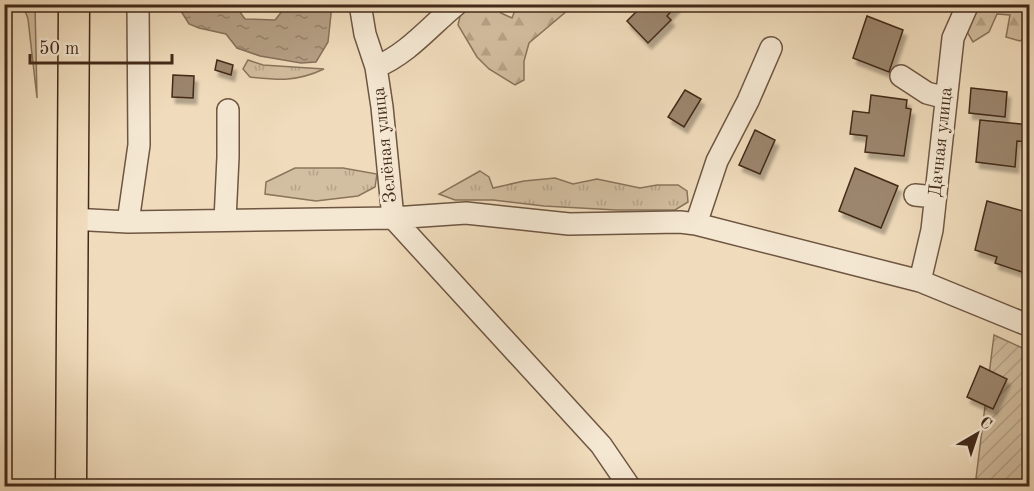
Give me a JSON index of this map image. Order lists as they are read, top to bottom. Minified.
{"streets":{"street":["Дачная улица","Зелёная улица"]},"scale_bar":"50 m","north":"top right"}
